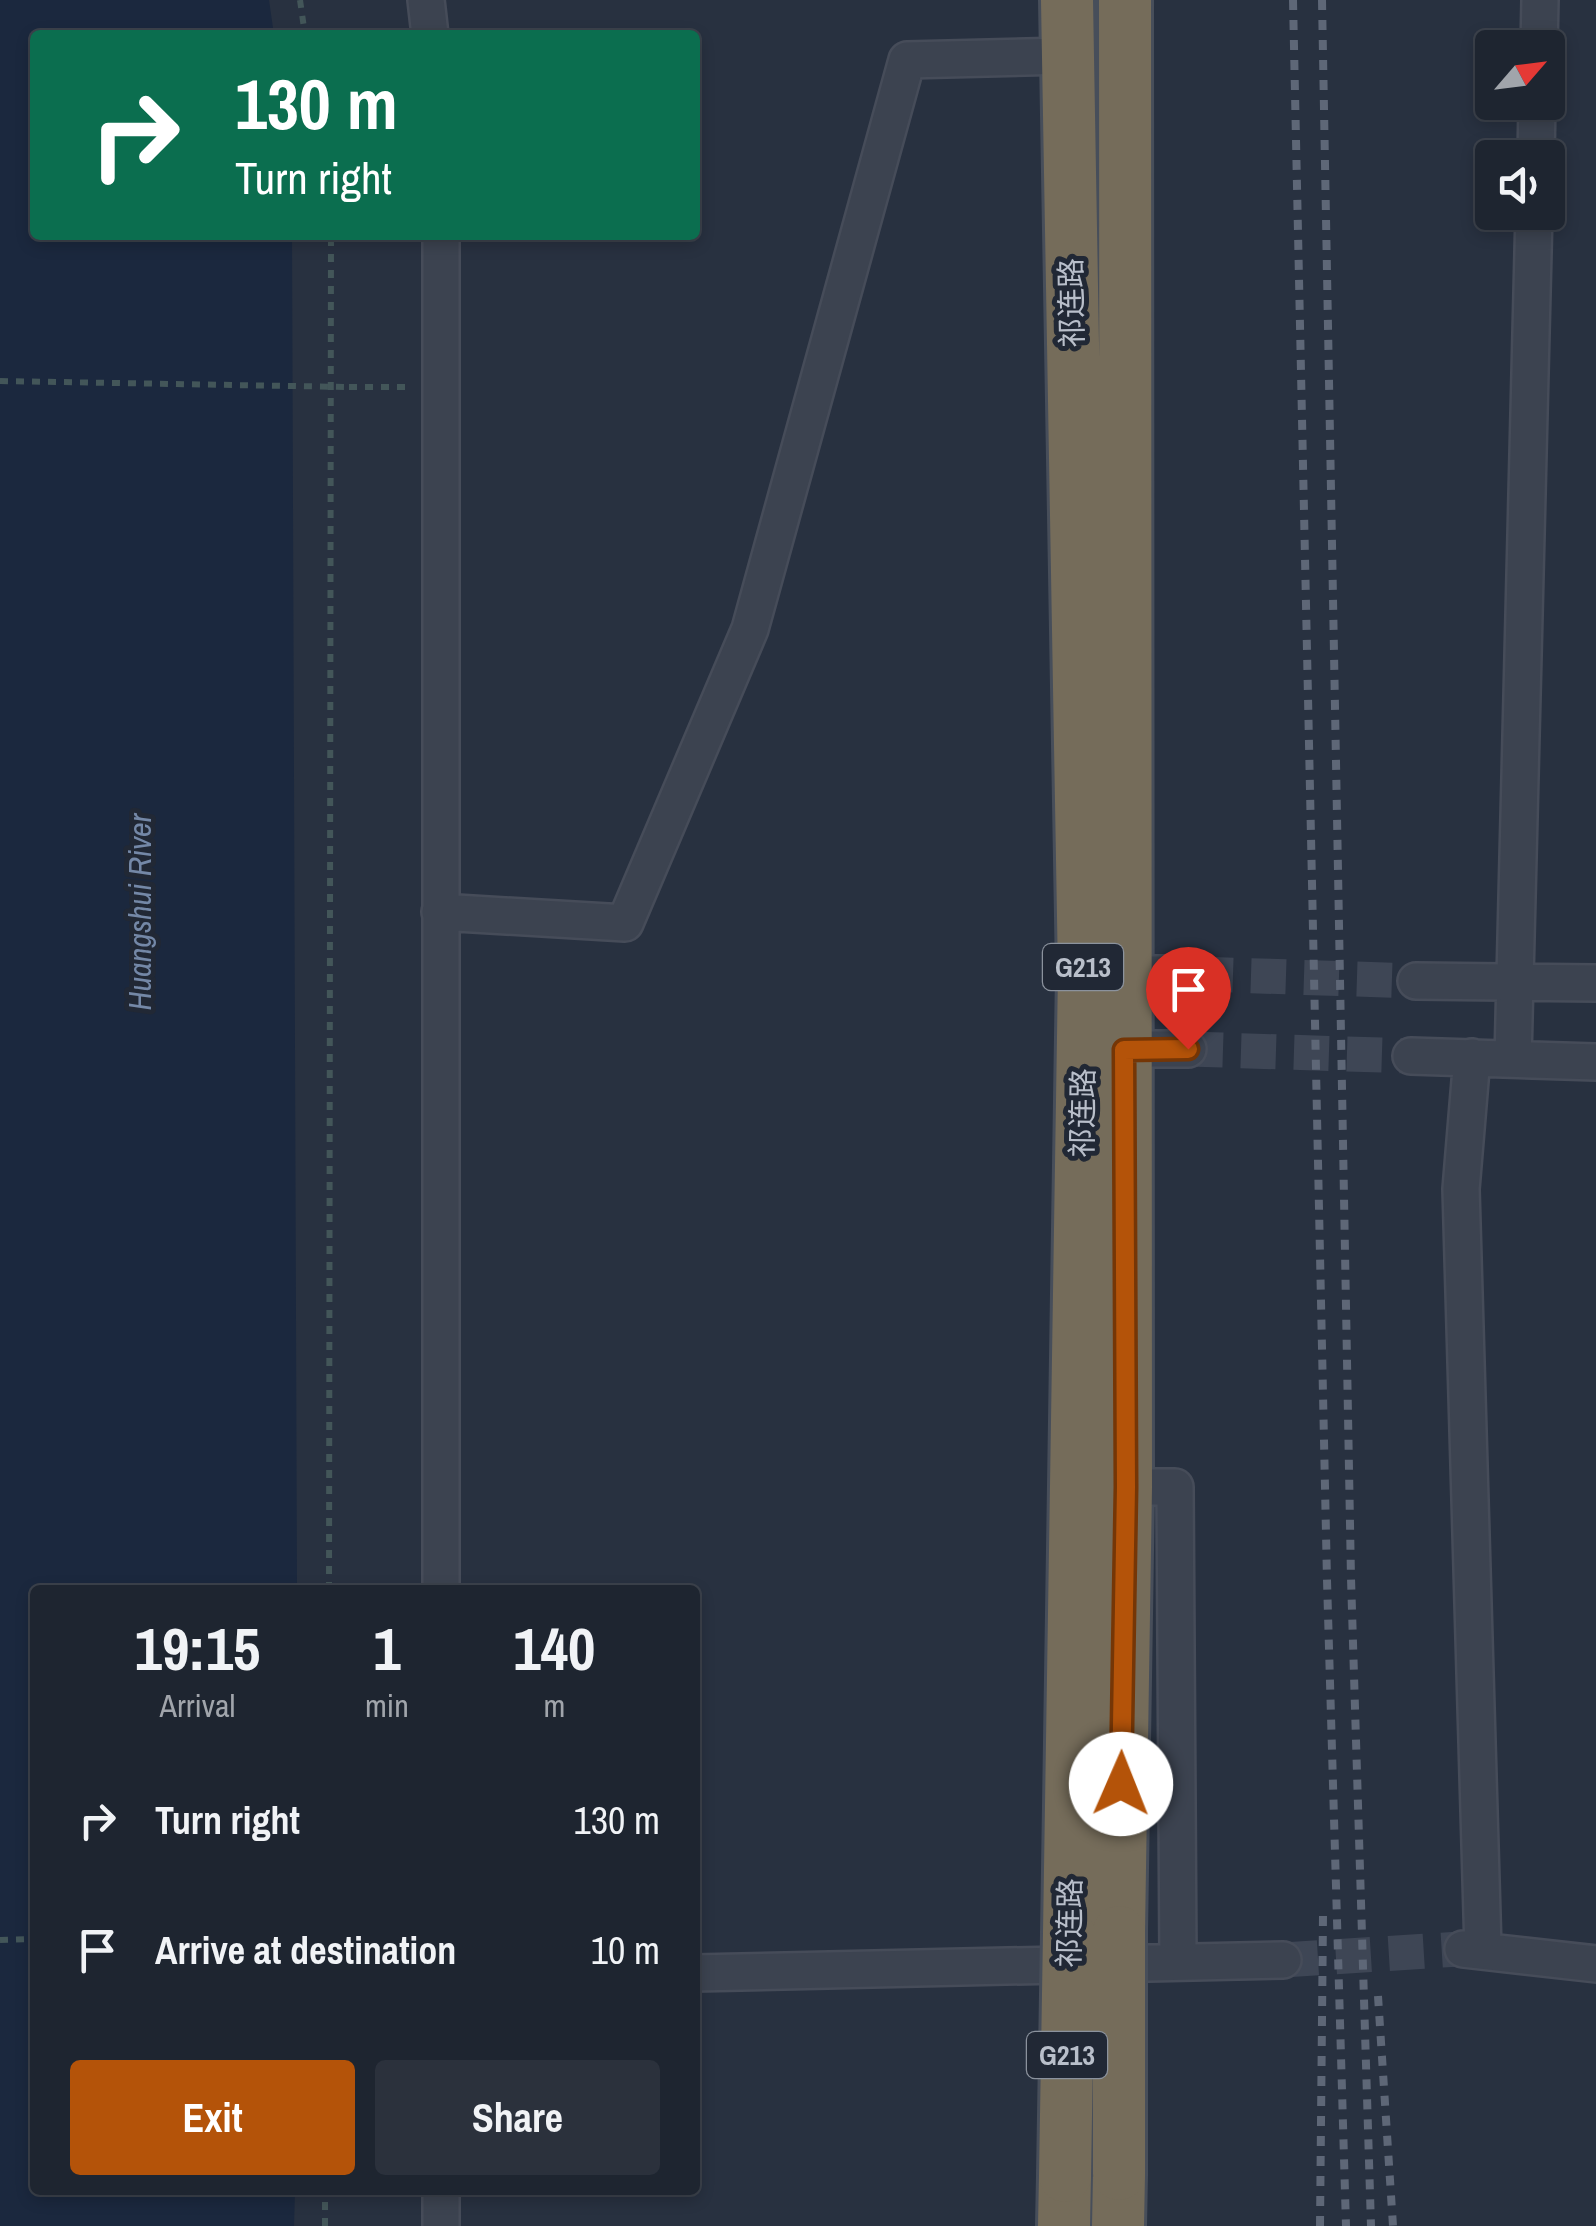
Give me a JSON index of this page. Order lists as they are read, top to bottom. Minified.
{"streets":{"highway":["祁连路","G213"]},"water":["Huangshui River"],"north":"top right","page":{"turn":["130 m","Turn right"],"eta":["19:15","Arrival","1","min","140","m"],"list":[{"name":"Turn right","value":"130 m"},{"name":"Arrive at destination","value":"10 m"}],"buttons":["Exit","Share"]}}
